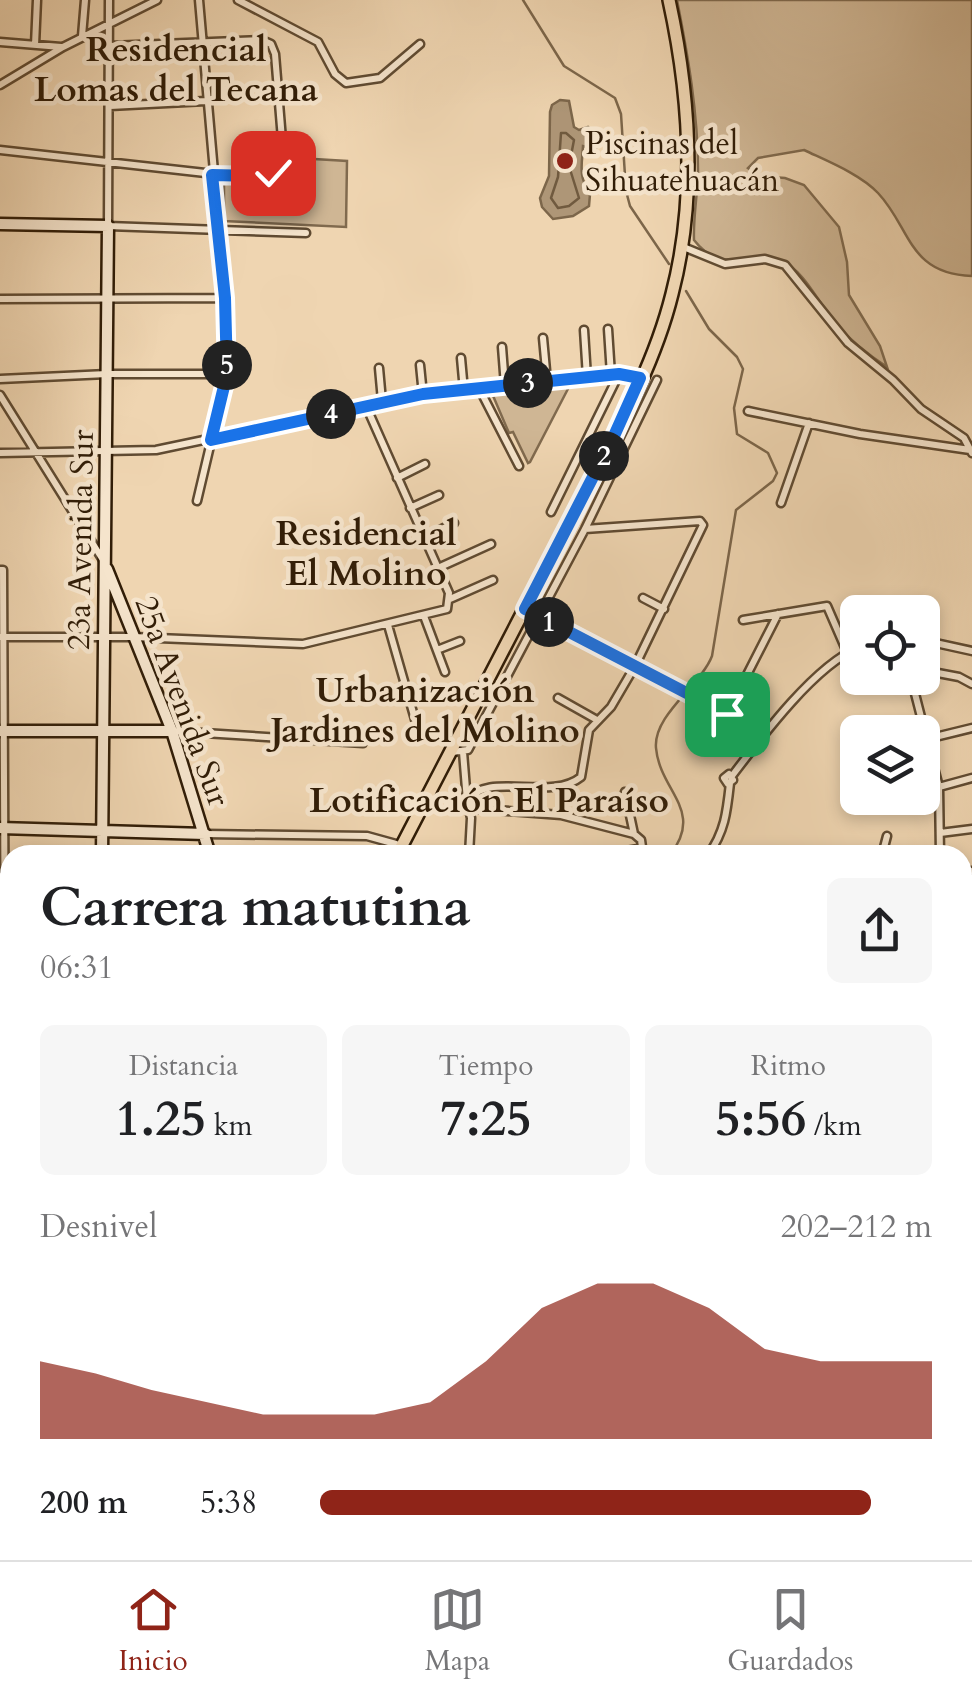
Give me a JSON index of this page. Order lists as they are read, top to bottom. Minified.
{"streets":{"main road":["23a Avenida Sur","25a Avenida Sur"]},"crossings":[["23a Avenida Sur","25a Avenida Sur"]],"districts":["Residencial Lomas del Tecana","Residencial El Molino","Urbanización Jardines del Molino","Lotificación El Paraíso"],"places":["Piscinas del Sihuatehuacán"],"page":{"pins":["5","3","4","2","1"],"heading":["Carrera matutina","06:31"],"stats":[["Distancia","1.25 km"],["Tiempo","7:25"],["Ritmo","5:56 /km"]],"chart":["Desnivel","202–212 m"],"list":[{"name":"200 m","note":"5:38"}],"tabs":["Inicio","Mapa","Guardados"]}}
